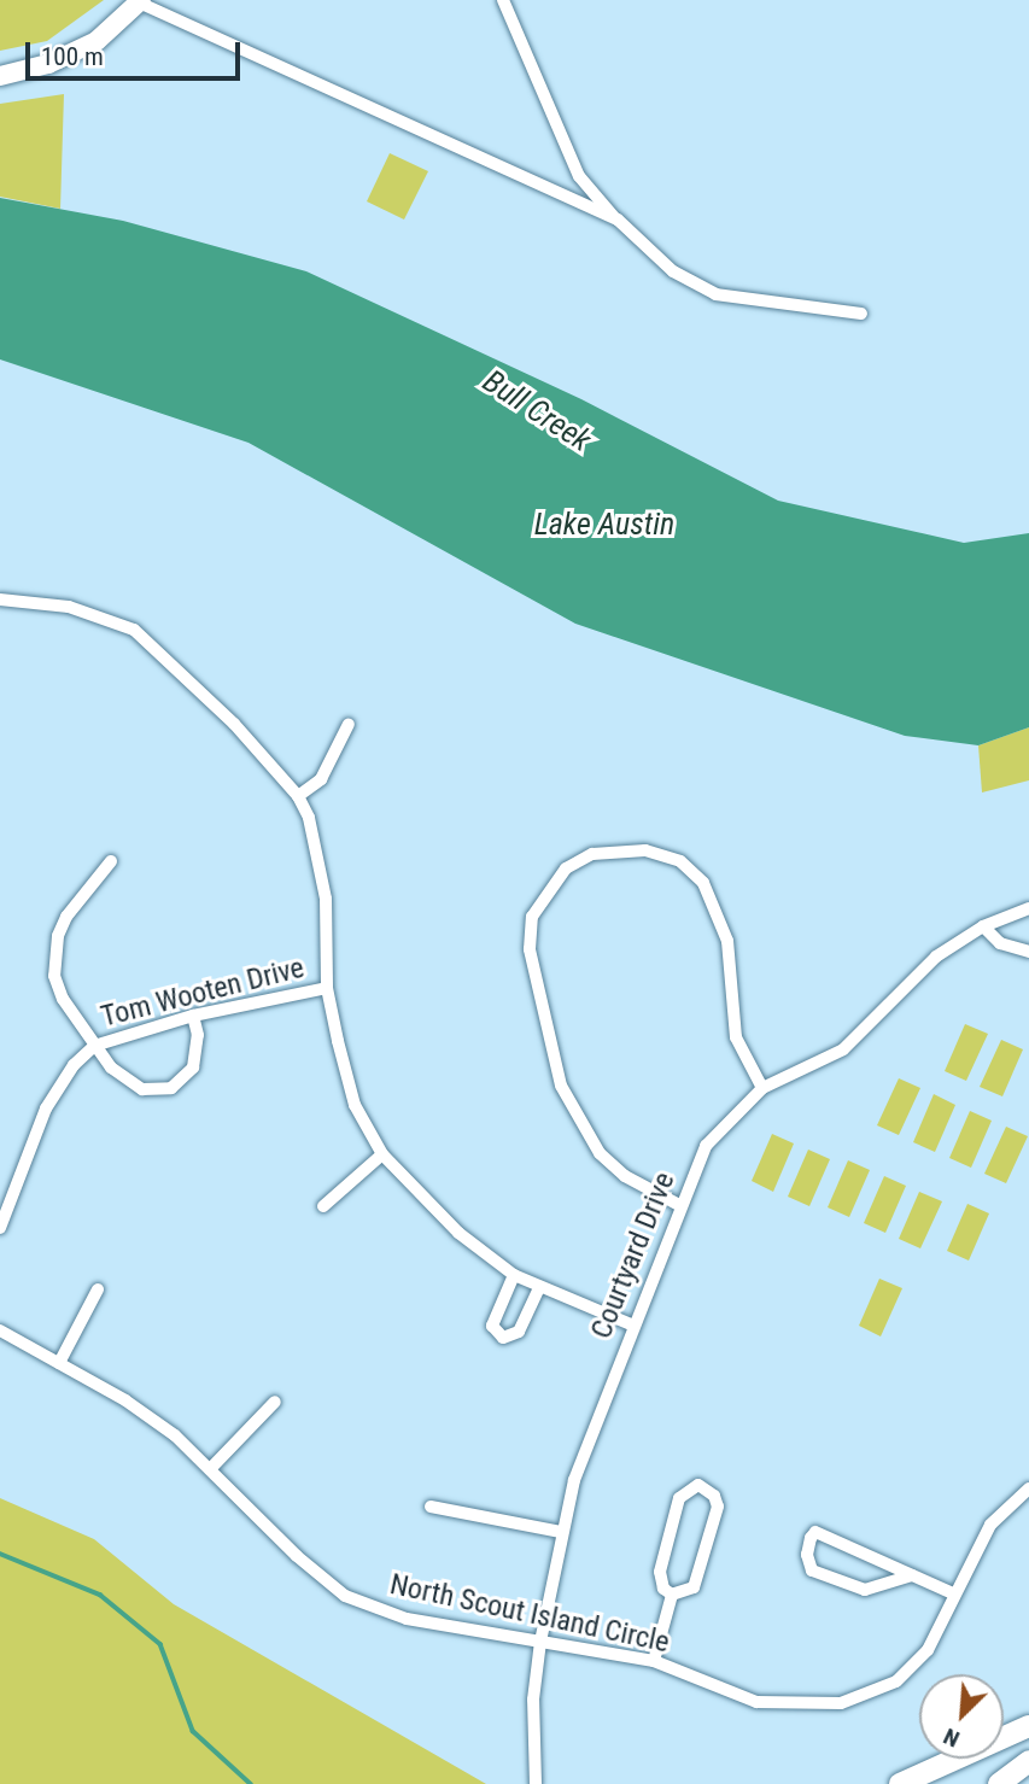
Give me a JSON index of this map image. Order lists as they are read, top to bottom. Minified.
{"streets":{"street":["Tom Wooten Drive","Courtyard Drive","North Scout Island Circle"]},"crossings":[["Courtyard Drive","North Scout Island Circle"]],"water":["Bull Creek","Lake Austin"],"scale_bar":"100 m","north":"bottom left"}
